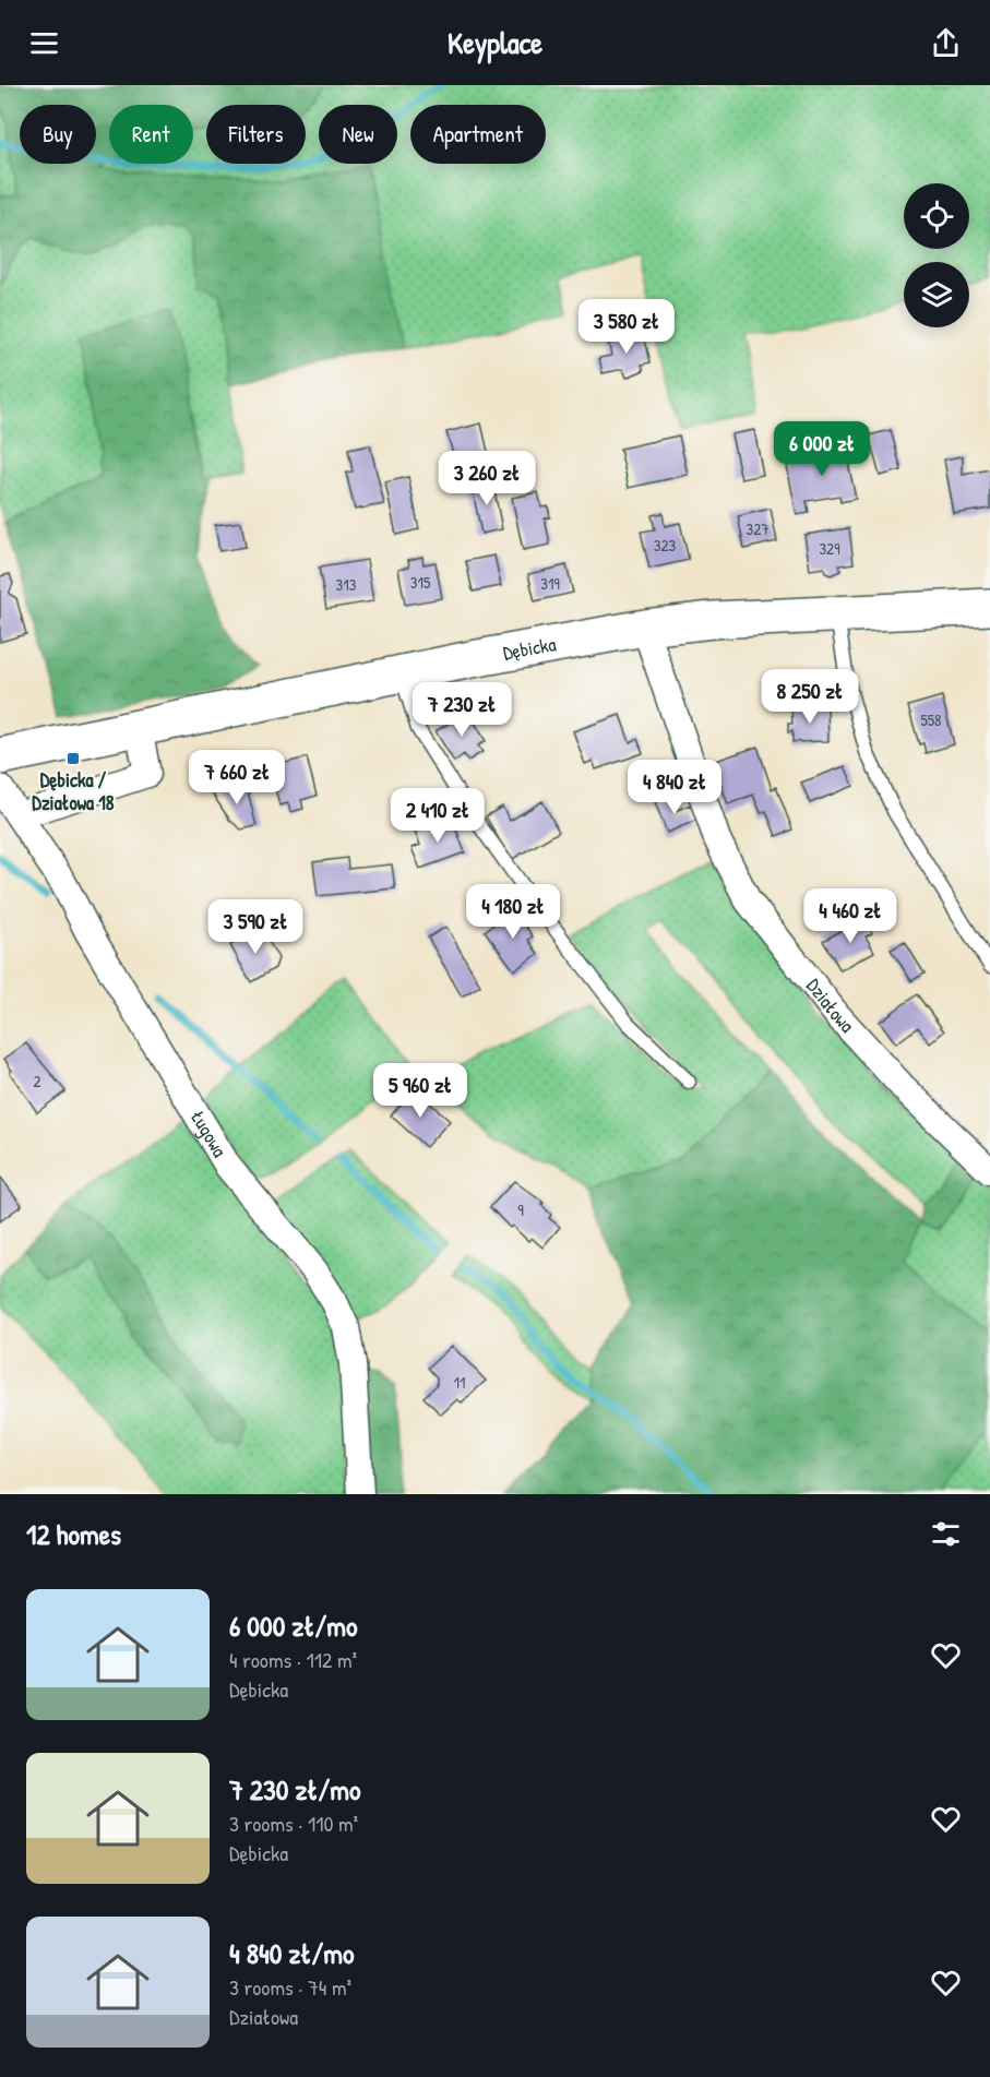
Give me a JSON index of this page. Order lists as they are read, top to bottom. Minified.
{"streets":{"street":["Dębicka","Działowa","Ługowa"]},"crossings":[["Dębicka","Działowa"]],"places":{"transit":["Dębicka / Działowa 18"]},"house_numbers":["327","323","329","315","319","313","558","2","9","11"],"page":{"header":"Keyplace","chip":["Buy","Rent","Filters","New","Apartment"],"price":["3 580 zł","6 000 zł","3 260 zł","8 250 zł","7 230 zł","7 660 zł","4 840 zł","2 410 zł","4 180 zł","4 460 zł","3 590 zł","5 960 zł"],"heading":"12 homes","list":[{"name":"6 000 zł/mo","note":"4 rooms · 112 m² · Dębicka"},{"name":"7 230 zł/mo","note":"3 rooms · 110 m² · Dębicka"},{"name":"4 840 zł/mo","note":"3 rooms · 74 m² · Działowa"}]}}
